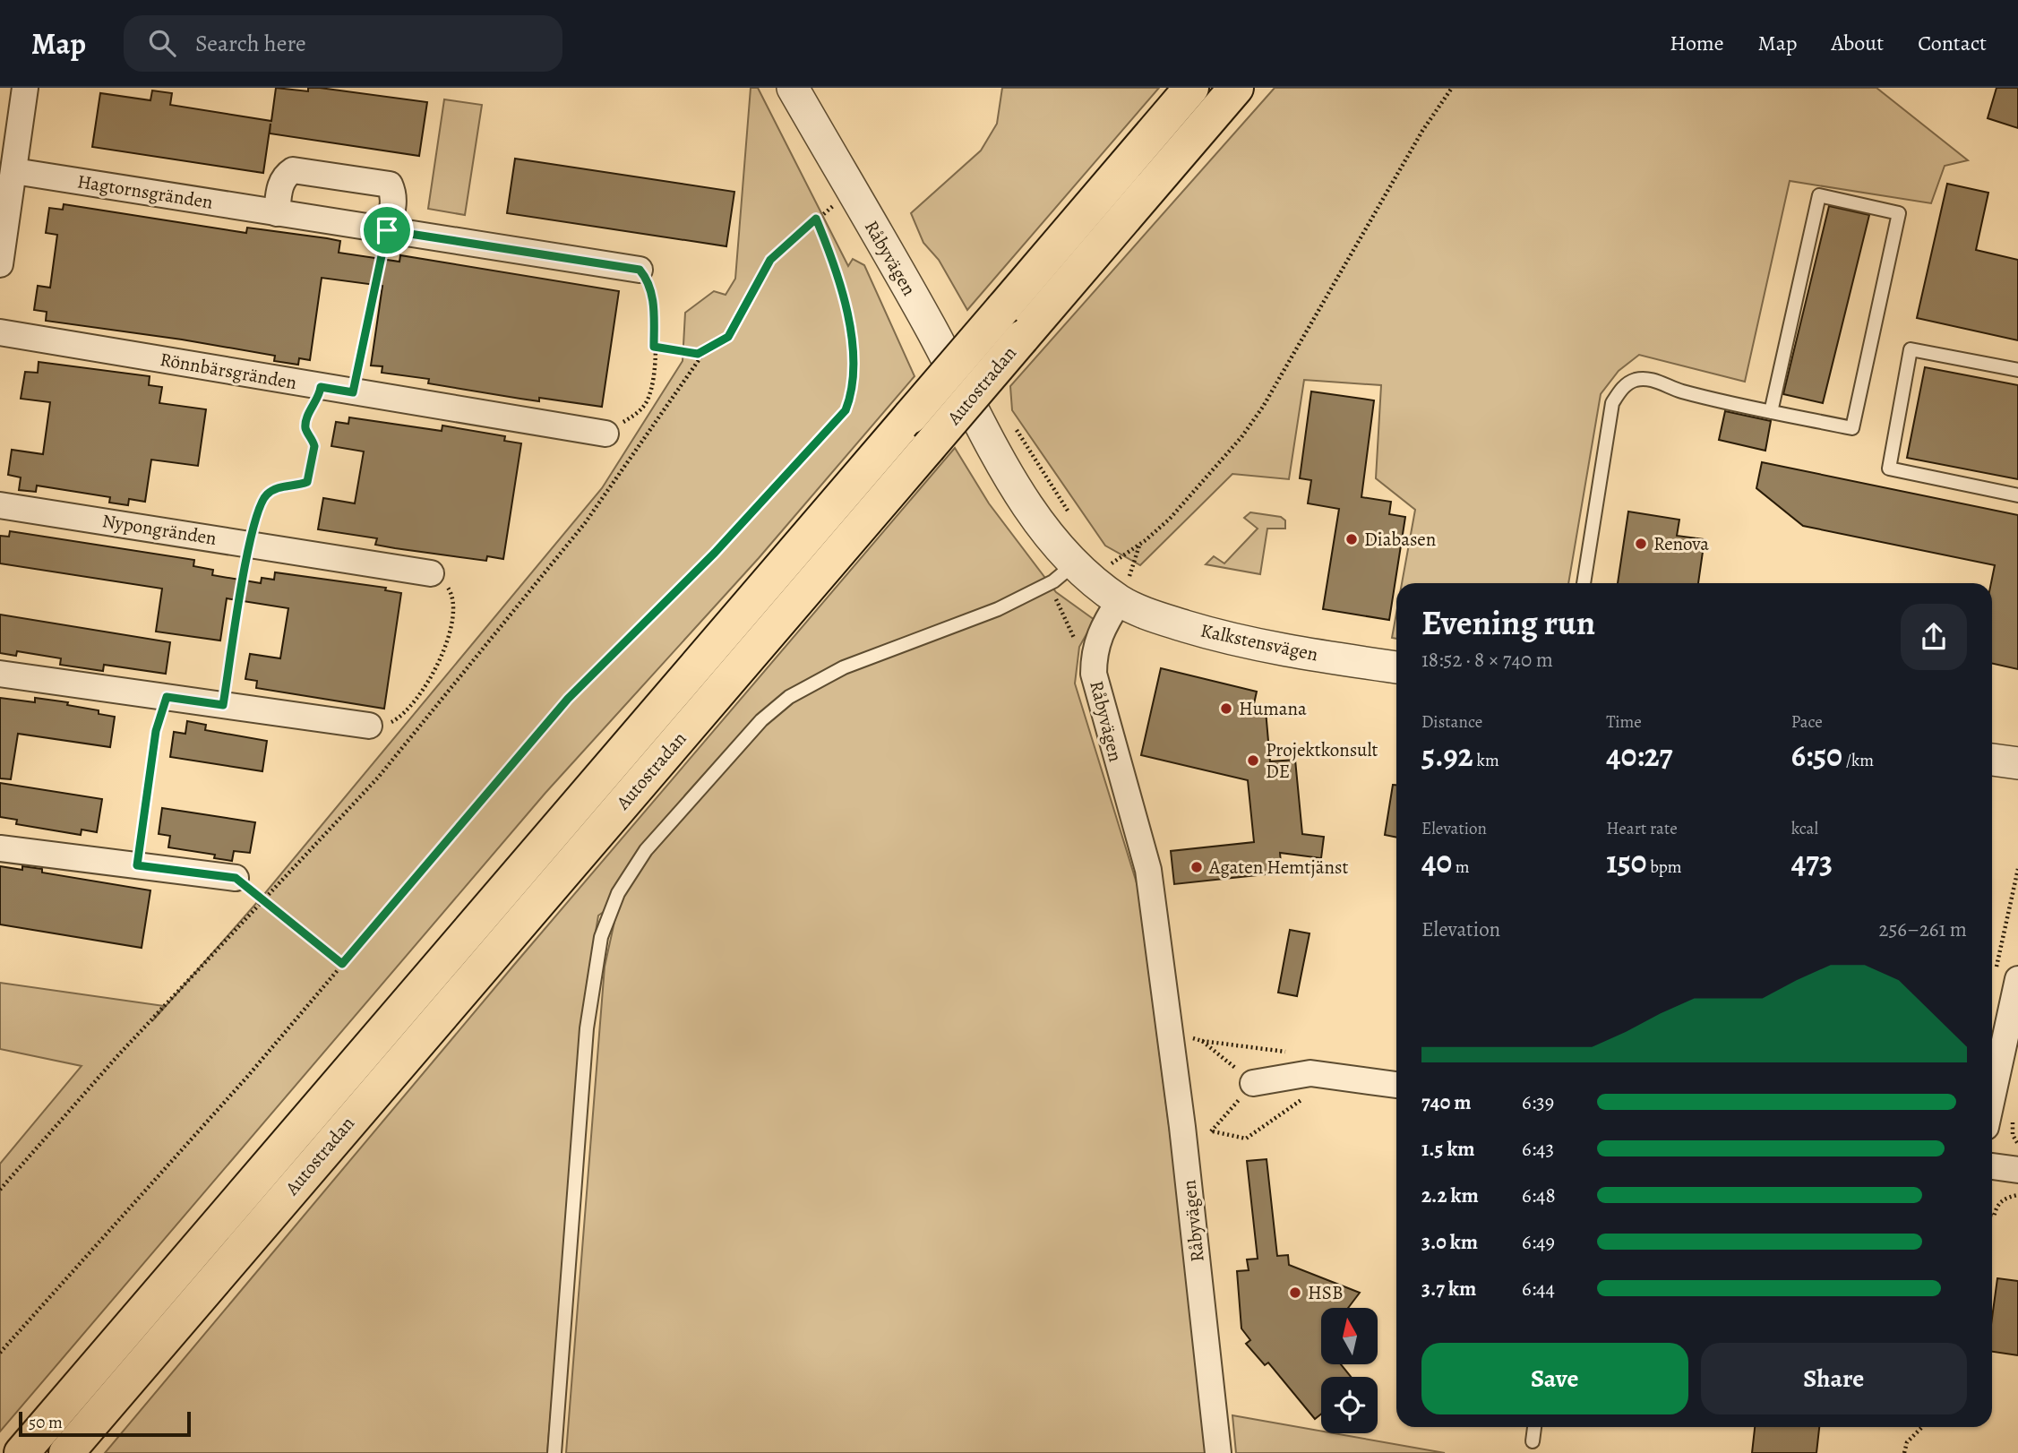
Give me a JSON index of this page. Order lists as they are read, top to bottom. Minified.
{"streets":{"highway":["Autostradan"],"street":["Hagtornsgränden","Råbyvägen","Rönnbärsgränden","Nypongränden","Kalkstensvägen"]},"crossings":[["Råbyvägen","Kalkstensvägen"]],"places":["Diabasen","Renova","Humana","Projektkonsult DE","Agaten Hemtjänst","HSB"],"scale_bar":"50 m","north":"top","page":{"header":"Map","search":"Search here","nav":["Home","Map","About","Contact"],"heading":["Evening run","18:52 · 8 × 740 m"],"stats":[["Distance","5.92 km"],["Time","40:27"],["Pace","6:50 /km"],["Elevation","40 m"],["Heart rate","150 bpm"],["kcal","473"]],"chart":["Elevation","256–261 m"],"list":[{"name":"740 m","note":"6:39"},{"name":"1.5 km","note":"6:43"},{"name":"2.2 km","note":"6:48"},{"name":"3.0 km","note":"6:49"},{"name":"3.7 km","note":"6:44"}],"buttons":["Save","Share"],"scale":"50 m"}}
